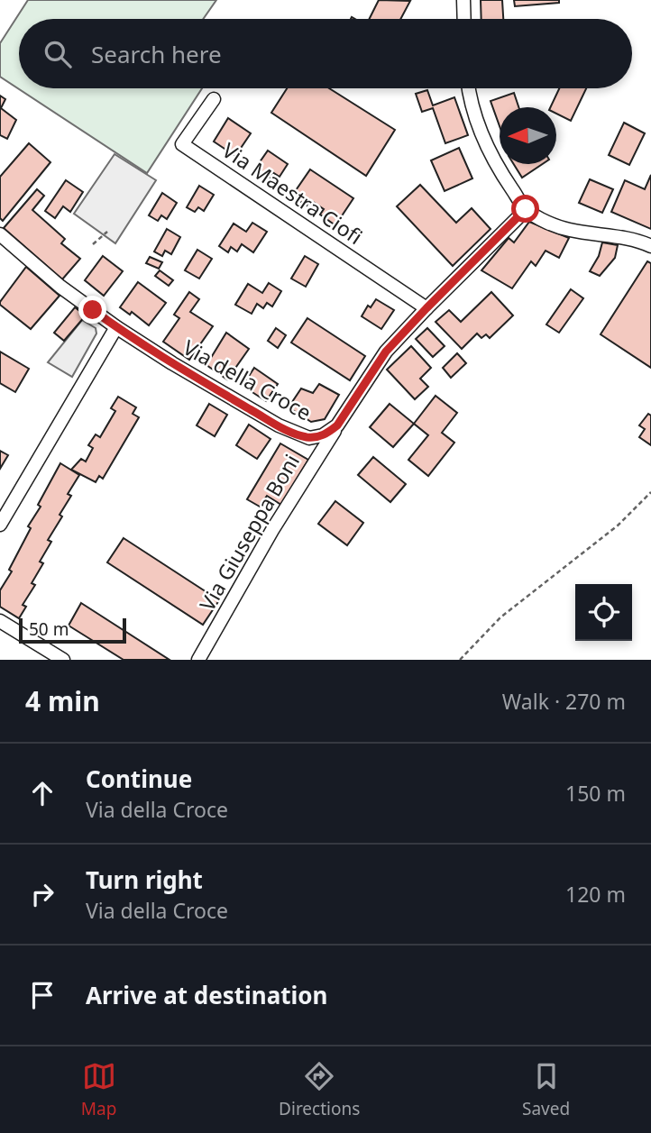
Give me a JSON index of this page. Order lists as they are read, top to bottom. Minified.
{"streets":{"street":["Via Maestra Ciofi","Via della Croce","Via Giuseppa Boni"]},"crossings":[["Via Maestra Ciofi","Via della Croce"],["Via della Croce","Via Giuseppa Boni"]],"scale_bar":"50 m","north":"left","page":{"search":"Search here","scale":"50 m","heading":["4 min","Walk · 270 m"],"list":[["Continue","Via della Croce","150 m"],["Turn right","Via della Croce","120 m"],"Arrive at destination"],"nav":["Map","Directions","Saved"]}}
